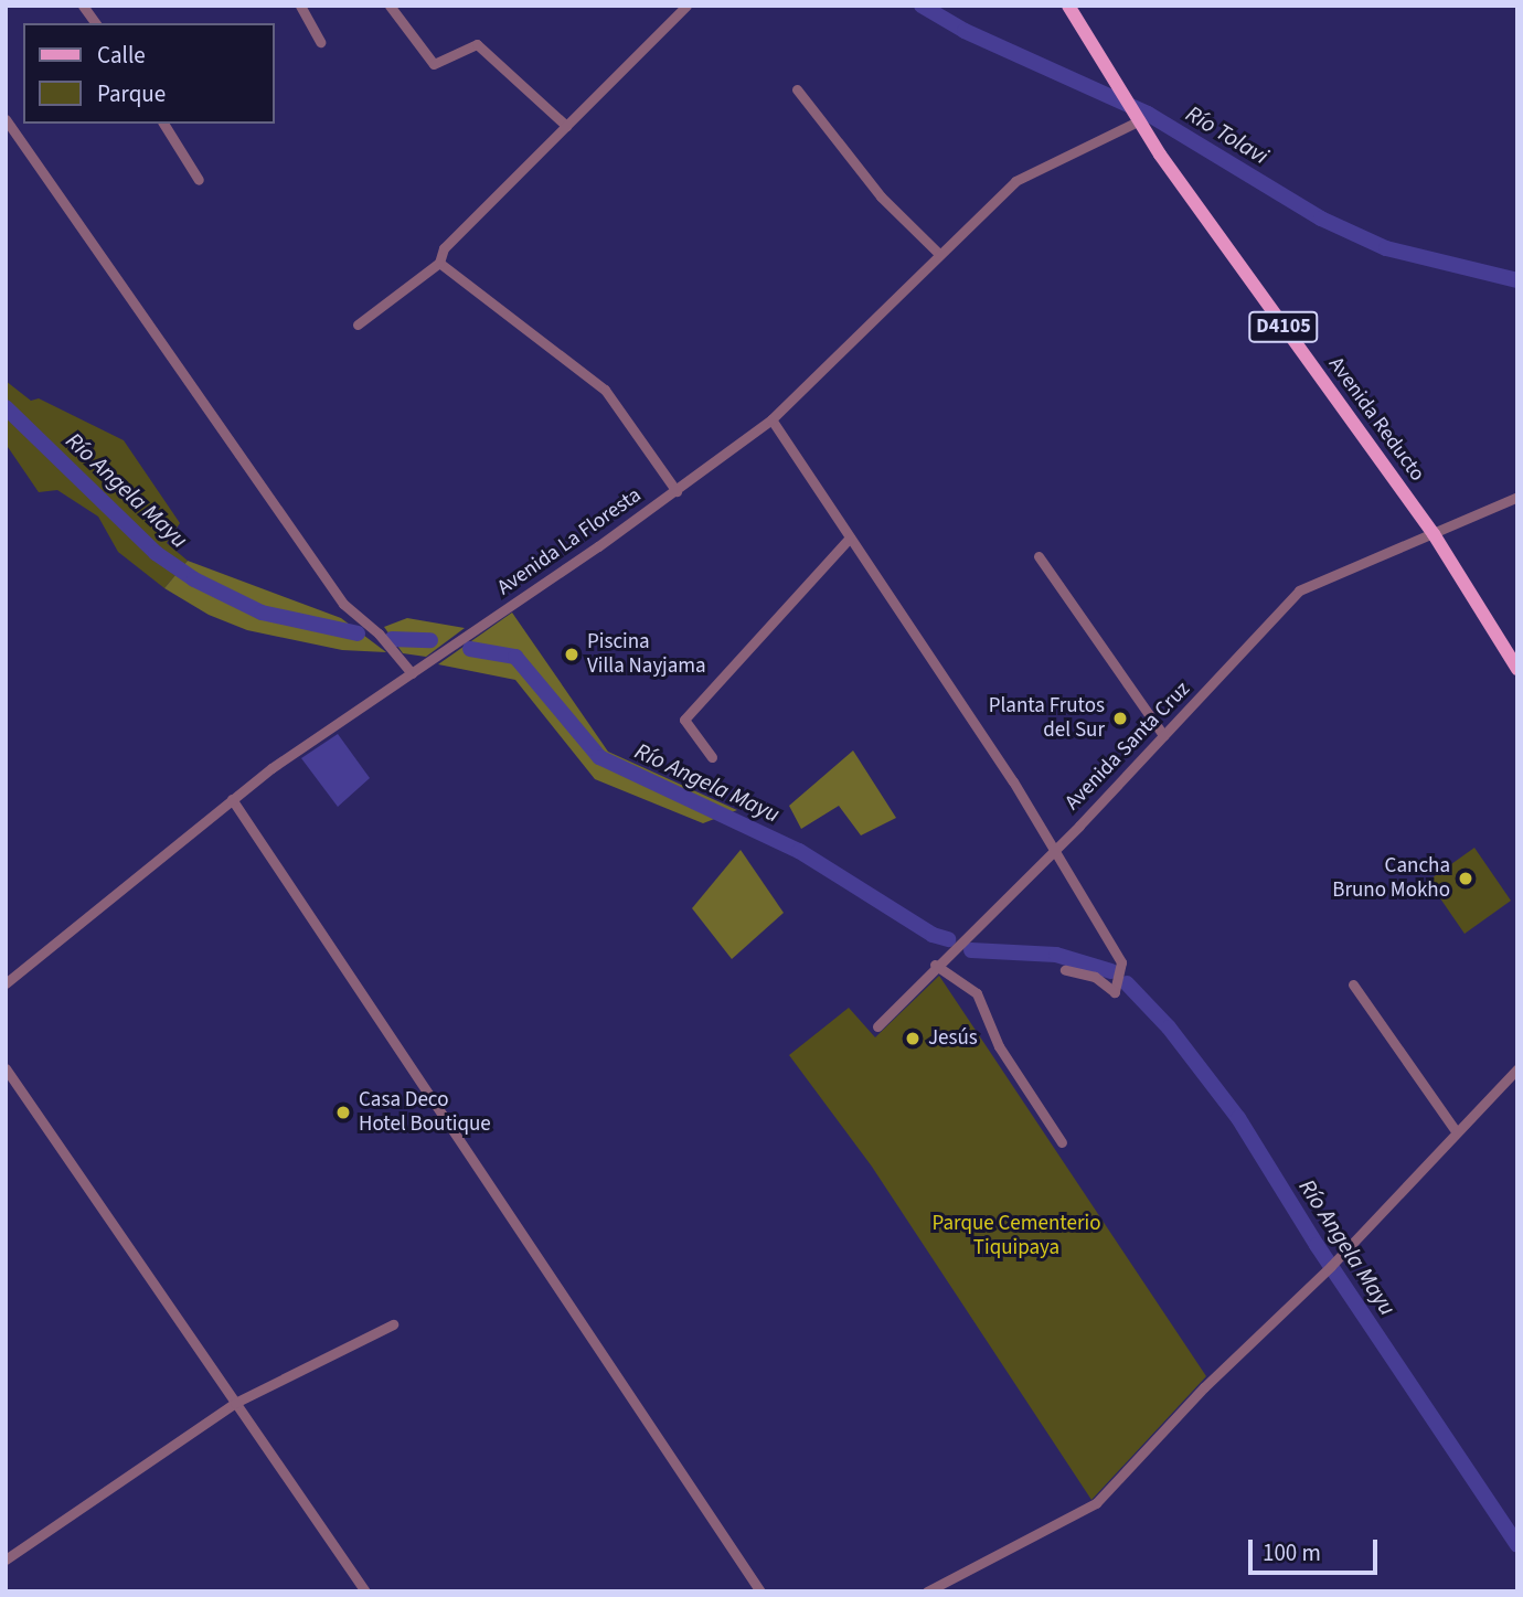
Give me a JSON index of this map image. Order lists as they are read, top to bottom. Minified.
{"streets":{"main road":["D4105","Avenida Reducto"],"street":["Avenida La Floresta","Avenida Santa Cruz"]},"crossings":[["Avenida Reducto","Avenida La Floresta"],["Avenida Reducto","Avenida Santa Cruz"]],"water":["Río Tolavi","Río Angela Mayu"],"parks":["Parque Cementerio Tiquipaya"],"places":["Piscina Villa Nayjama","Planta Frutos del Sur","Cancha Bruno Mokho","Jesús","Casa Deco Hotel Boutique"],"legend":["Calle","Parque"],"scale_bar":"100 m"}
